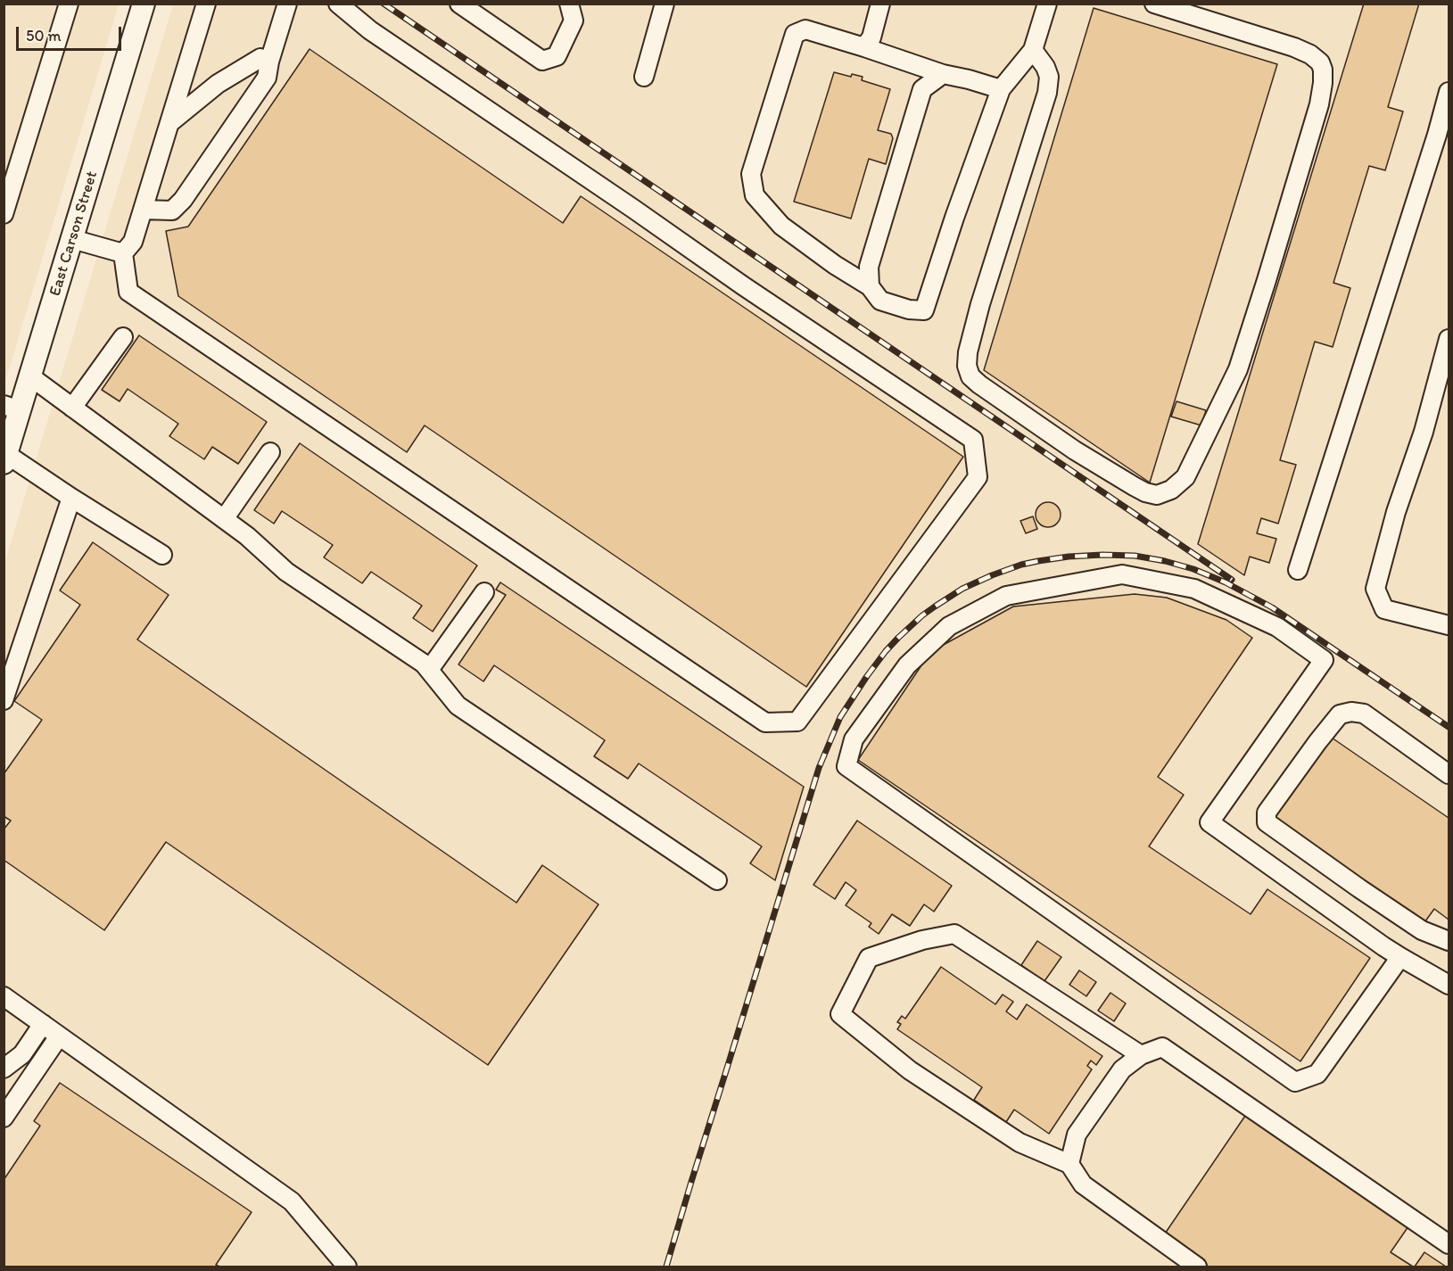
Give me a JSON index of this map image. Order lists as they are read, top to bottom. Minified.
{"streets":{"main road":["East Carson Street"]},"scale_bar":"50 m"}
